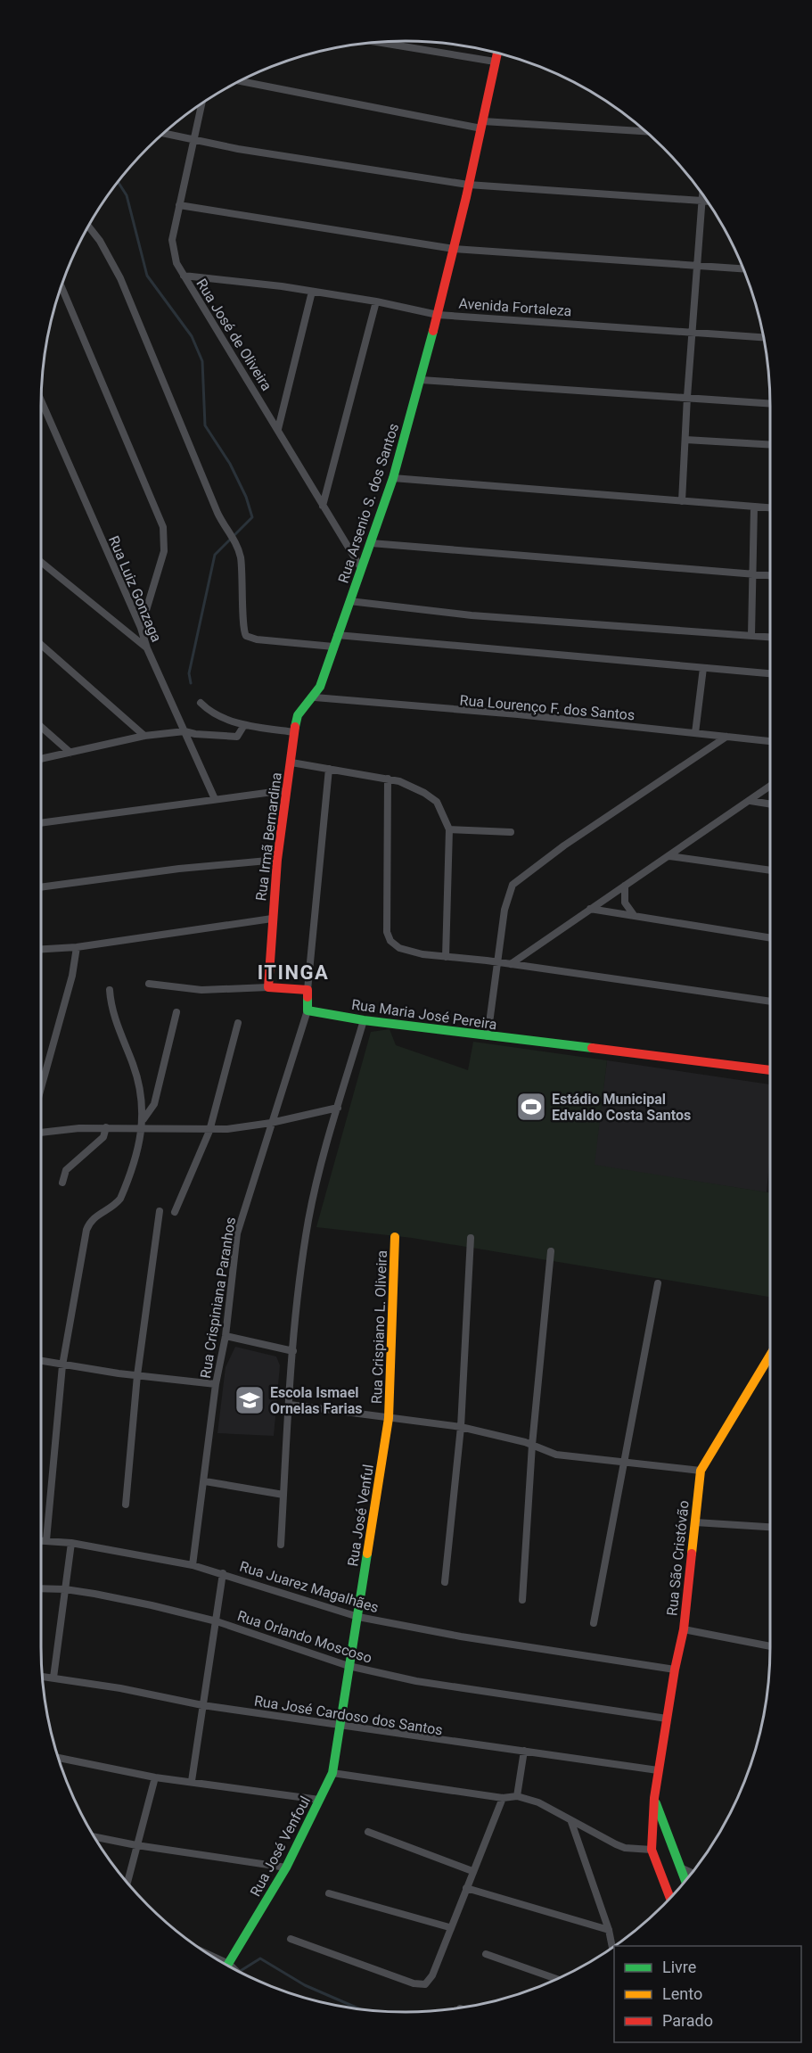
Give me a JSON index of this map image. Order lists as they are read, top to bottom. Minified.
{"streets":{"main road":["Avenida Fortaleza","Rua Arsenio S. dos Santos","Rua Irmã Bernardina","Rua Maria José Pereira","Rua Crispiano L. Oliveira","Rua José Venful","Rua São Cristóvão","Rua José Venfoul"],"street":["Rua José de Oliveira","Rua Luiz Gonzaga","Rua Lourenço F. dos Santos","Rua Crispiniana Paranhos","Rua Juarez Magalhães","Rua Orlando Moscoso","Rua José Cardoso dos Santos"]},"crossings":[["Avenida Fortaleza","Rua Arsenio S. dos Santos"],["Rua José de Oliveira","Rua Arsenio S. dos Santos"],["Rua Arsenio S. dos Santos","Rua Lourenço F. dos Santos"],["Rua Arsenio S. dos Santos","Rua Irmã Bernardina"],["Rua Lourenço F. dos Santos","Rua Irmã Bernardina"],["Rua Maria José Pereira","Rua Crispiniana Paranhos"],["Rua Crispiniana Paranhos","Rua Juarez Magalhães"],["Rua Crispiano L. Oliveira","Rua José Venful"],["Rua José Venful","Rua Juarez Magalhães"],["Rua José Venful","Rua Orlando Moscoso"],["Rua José Venful","Rua José Venfoul"],["Rua São Cristóvão","Rua Juarez Magalhães"],["Rua São Cristóvão","Rua Orlando Moscoso"],["Rua São Cristóvão","Rua José Cardoso dos Santos"],["Rua Orlando Moscoso","Rua José Venfoul"],["Rua José Cardoso dos Santos","Rua José Venfoul"]],"districts":["ITINGA"],"places":{"sports":["Estádio Municipal Edvaldo Costa Santos"],"school or university":["Escola Ismael Ornelas Farias"]},"legend":["Livre","Lento","Parado"]}
